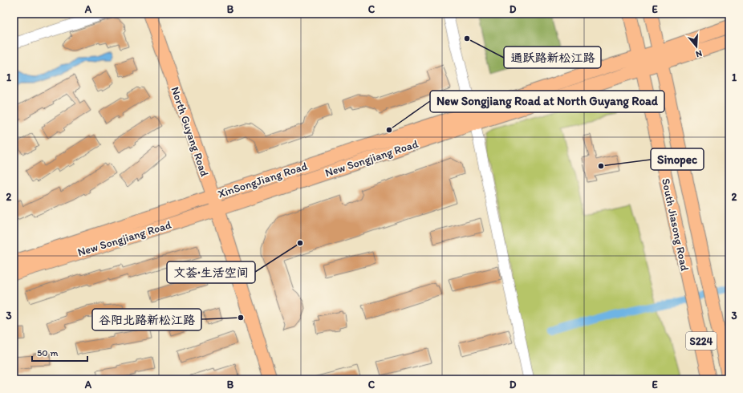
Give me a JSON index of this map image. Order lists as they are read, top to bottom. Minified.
{"streets":{"main road":["North Guyang Road","New Songjiang Road","XinSongJiang Road","South Jiasong Road","S224"]},"crossings":[["North Guyang Road","New Songjiang Road"],["North Guyang Road","XinSongJiang Road"],["New Songjiang Road","XinSongJiang Road"],["XinSongJiang Road","South Jiasong Road"]],"places":["通跃路新松江路","New Songjiang Road at North Guyang Road","Sinopec","文荟·生活空间","谷阳北路新松江路"],"scale_bar":"50 m","north":"bottom","grid":{"columns":["A","B","C","D","E"],"rows":["1","2","3"]}}
